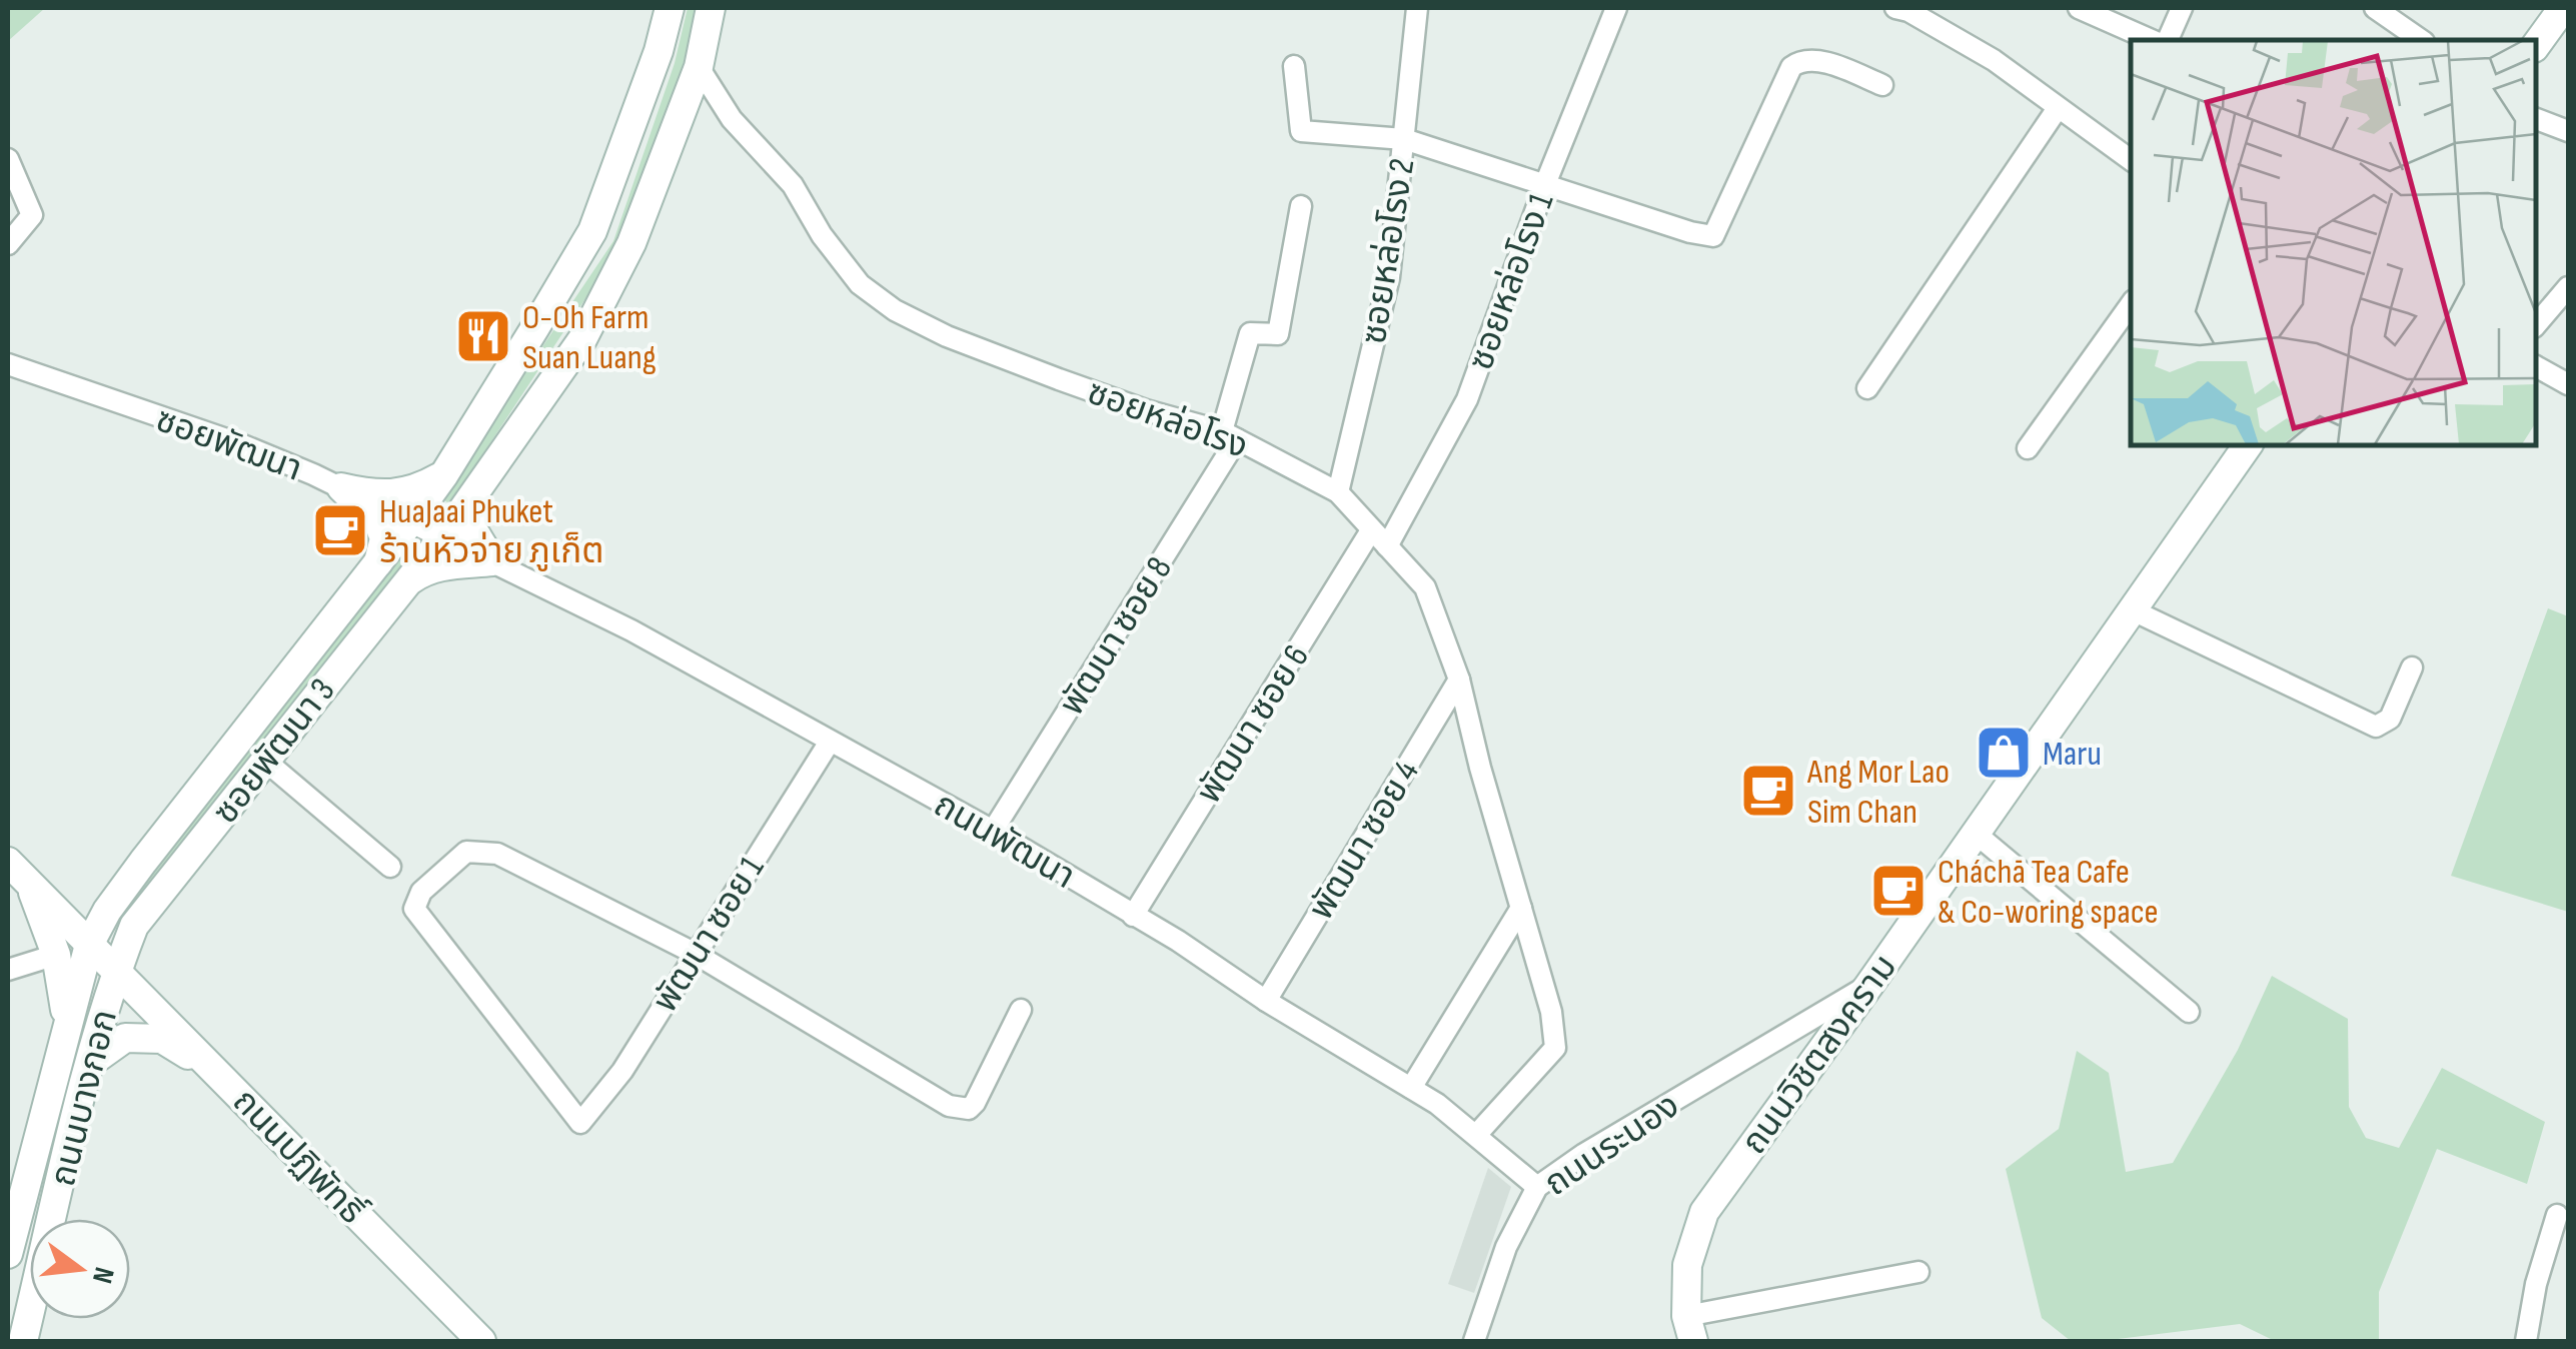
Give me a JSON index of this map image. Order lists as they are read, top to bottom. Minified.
{"streets":{"main road":["ซอยพัฒนา 3","ถนนวิชิตสงคราม","ถนนบางกอก","ถนนปฏิพัทธิ์"],"street":["ซอยหล่อโรง 2","ซอยหล่อโรง 1","ซอยหล่อโรง","ซอยพัฒนา","พัฒนา ซอย 8","พัฒนา ซอย 6","ถนนพัฒนา","พัฒนา ซอย 4","พัฒนา ซอย 1","ถนนระนอง"]},"crossings":[["ซอยหล่อโรง 2","ซอยหล่อโรง"],["ซอยหล่อโรง 1","ซอยหล่อโรง"],["ซอยหล่อโรง","พัฒนา ซอย 8"],["ซอยหล่อโรง","พัฒนา ซอย 6"],["ซอยหล่อโรง","ซอยพัฒนา 3"],["ซอยหล่อโรง","ถนนพัฒนา"],["ซอยหล่อโรง","พัฒนา ซอย 4"],["ซอยพัฒนา","ซอยพัฒนา 3"],["ซอยพัฒนา","ถนนพัฒนา"],["พัฒนา ซอย 8","ถนนพัฒนา"],["พัฒนา ซอย 6","ถนนพัฒนา"],["ซอยพัฒนา 3","ถนนพัฒนา"],["ซอยพัฒนา 3","ถนนบางกอก"],["ซอยพัฒนา 3","ถนนปฏิพัทธิ์"],["ถนนพัฒนา","พัฒนา ซอย 4"],["ถนนพัฒนา","พัฒนา ซอย 1"],["ถนนพัฒนา","ถนนระนอง"],["ถนนวิชิตสงคราม","ถนนระนอง"],["ถนนบางกอก","ถนนปฏิพัทธิ์"]],"places":{"restaurant":["O-Oh Farm Suan Luang"],"cafe":["HuaJaai Phuket ร้านหัวจ่าย ภูเก็ต","Ang Mor Lao Sim Chan","Cháchā Tea Cafe & Co-woring space"],"shop":["Maru"]},"north":"right"}
